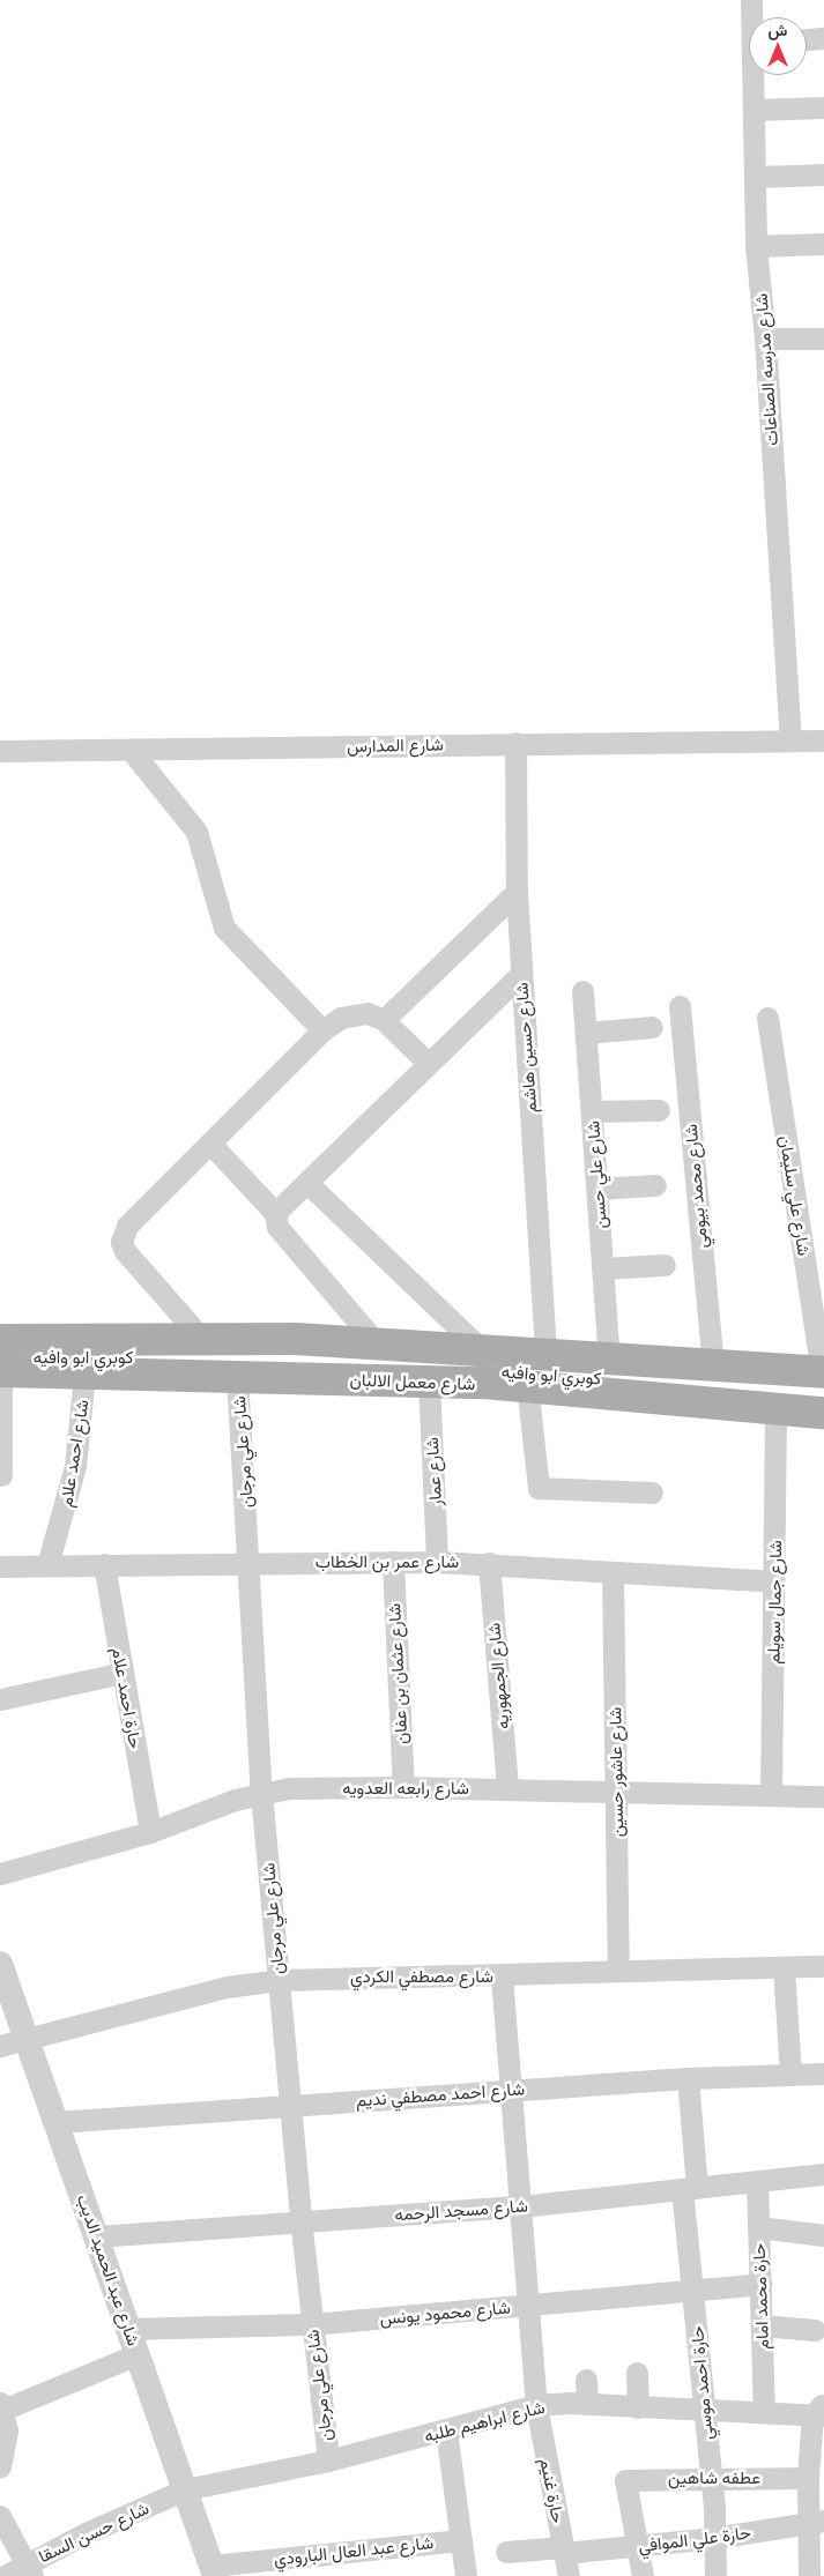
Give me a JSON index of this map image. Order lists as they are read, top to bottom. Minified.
{"streets":{"main road":["كوبري ابو وافيه","شارع معمل الالبان"],"street":["شارع مدرسه الصناعات","شارع المدارس","شارع حسين هاشم","شارع علي حسن","شارع محمد بيومي","شارع علي سليمان","شارع علي مرجان","شارع احمد علام","شارع عمار","شارع عمر بن الخطاب","شارع جمال سويلم","شارع عثمان بن عفان","شارع الجمهوريه","حارة احمد علام","شارع عاشور حسين","شارع رابعه العدويه","شارع مصطفي الكردي","شارع احمد مصطفي نديم","شارع مسجد الرحمه","شارع عبد الحميد الديب","حارة محمد امام","شارع محمود يونس","حارة احمد موسي","شارع ابراهيم طلبه","عطفه شاهين","حارة غنيم","شارع حسن السقا","حارة علي الموافي","شارع عبد العال البارودي"]},"crossings":[["شارع مدرسه الصناعات","شارع المدارس"],["شارع المدارس","شارع حسين هاشم"],["شارع حسين هاشم","شارع معمل الالبان"],["شارع علي حسن","شارع معمل الالبان"],["شارع محمد بيومي","شارع معمل الالبان"],["شارع علي سليمان","كوبري ابو وافيه"],["شارع علي سليمان","شارع معمل الالبان"],["كوبري ابو وافيه","شارع معمل الالبان"],["شارع معمل الالبان","شارع علي مرجان"],["شارع معمل الالبان","شارع احمد علام"],["شارع معمل الالبان","شارع عمار"],["شارع معمل الالبان","شارع جمال سويلم"],["شارع علي مرجان","شارع عمر بن الخطاب"],["شارع علي مرجان","شارع رابعه العدويه"],["شارع علي مرجان","شارع مصطفي الكردي"],["شارع علي مرجان","شارع احمد مصطفي نديم"],["شارع علي مرجان","شارع مسجد الرحمه"],["شارع علي مرجان","شارع محمود يونس"],["شارع علي مرجان","شارع ابراهيم طلبه"],["شارع احمد علام","شارع عمر بن الخطاب"],["شارع عمار","شارع عمر بن الخطاب"],["شارع عمر بن الخطاب","شارع جمال سويلم"],["شارع عمر بن الخطاب","شارع عثمان بن عفان"],["شارع عمر بن الخطاب","شارع الجمهوريه"],["شارع عمر بن الخطاب","حارة احمد علام"],["شارع عمر بن الخطاب","شارع عاشور حسين"],["شارع جمال سويلم","شارع رابعه العدويه"],["شارع عثمان بن عفان","شارع رابعه العدويه"],["شارع الجمهوريه","شارع رابعه العدويه"],["حارة احمد علام","شارع رابعه العدويه"],["شارع عاشور حسين","شارع رابعه العدويه"],["شارع عاشور حسين","شارع مصطفي الكردي"],["شارع مصطفي الكردي","شارع عبد الحميد الديب"],["شارع مصطفي الكردي","حارة غنيم"],["شارع احمد مصطفي نديم","شارع عبد الحميد الديب"],["شارع احمد مصطفي نديم","حارة احمد موسي"],["شارع احمد مصطفي نديم","حارة غنيم"],["شارع مسجد الرحمه","شارع عبد الحميد الديب"],["شارع مسجد الرحمه","حارة محمد امام"],["شارع مسجد الرحمه","حارة احمد موسي"],["شارع مسجد الرحمه","حارة غنيم"],["شارع عبد الحميد الديب","شارع محمود يونس"],["شارع عبد الحميد الديب","شارع ابراهيم طلبه"],["شارع عبد الحميد الديب","شارع حسن السقا"],["شارع عبد الحميد الديب","شارع عبد العال البارودي"],["حارة محمد امام","شارع محمود يونس"],["حارة محمد امام","شارع ابراهيم طلبه"],["شارع محمود يونس","حارة احمد موسي"],["شارع محمود يونس","حارة غنيم"],["حارة احمد موسي","شارع ابراهيم طلبه"],["حارة احمد موسي","عطفه شاهين"],["حارة احمد موسي","حارة علي الموافي"],["شارع ابراهيم طلبه","حارة غنيم"],["شارع ابراهيم طلبه","شارع حسن السقا"],["عطفه شاهين","حارة علي الموافي"],["حارة غنيم","حارة علي الموافي"]],"north":"top"}
